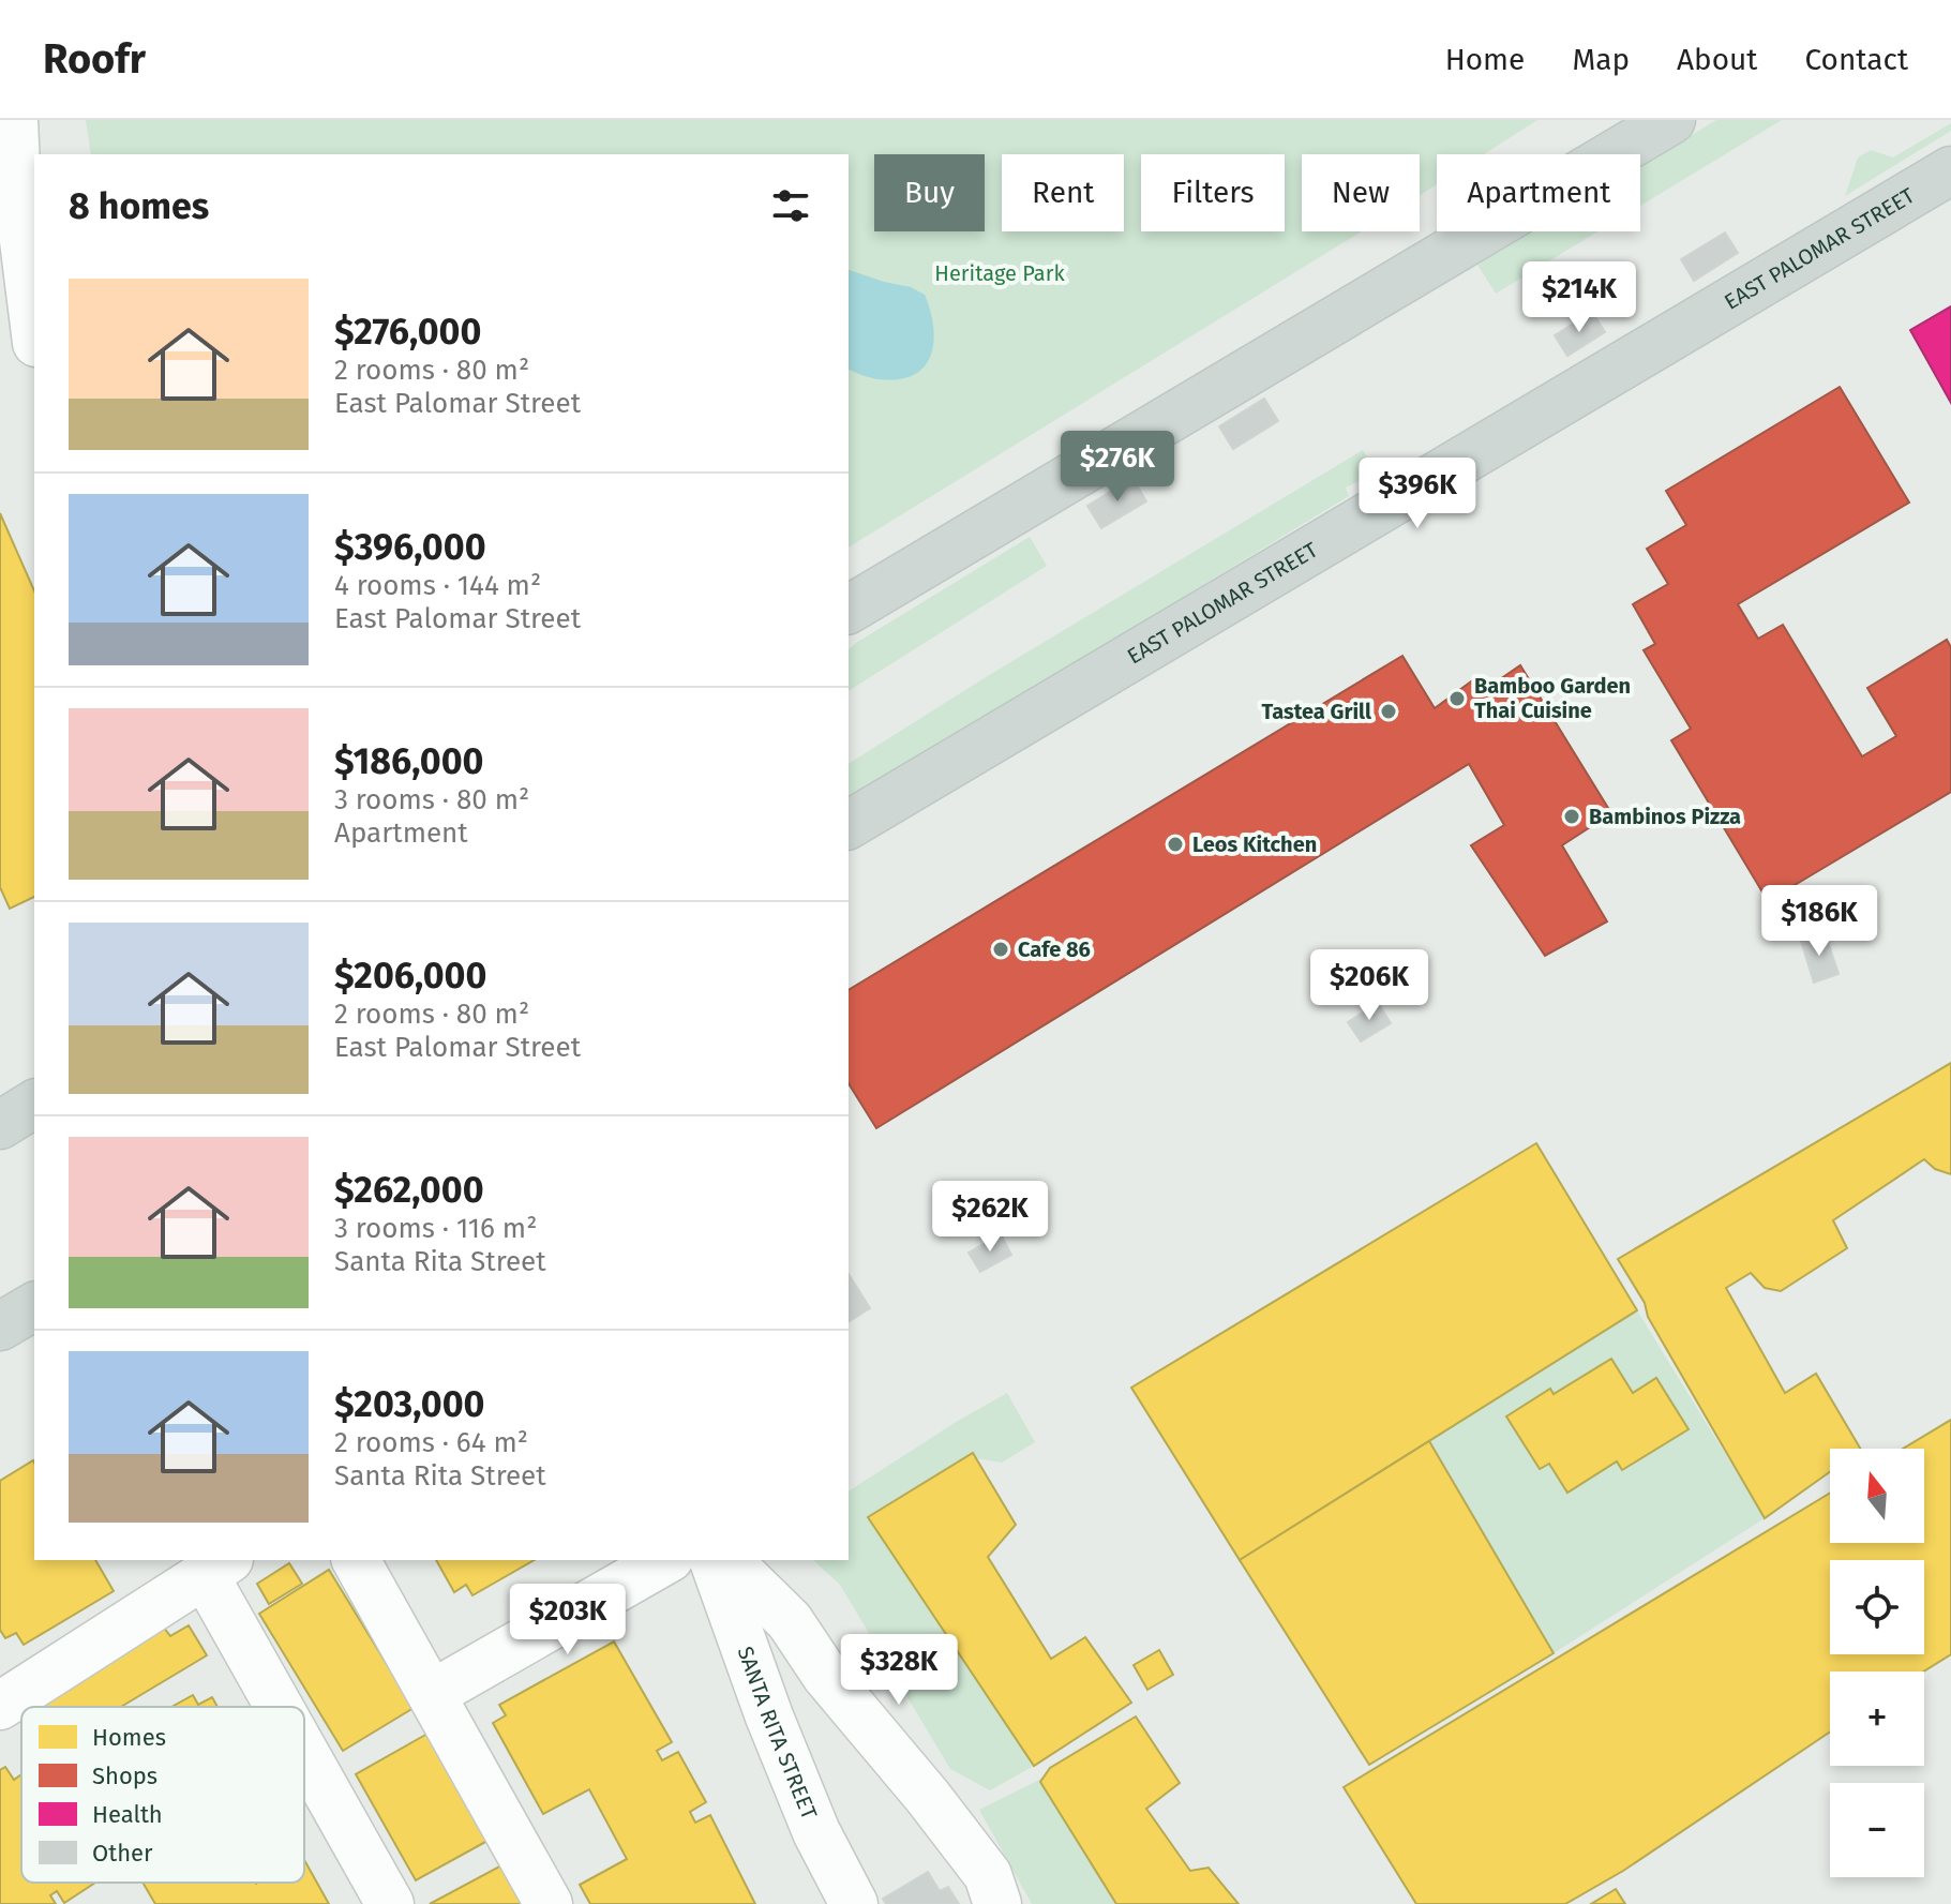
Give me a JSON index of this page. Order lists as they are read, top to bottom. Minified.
{"streets":{"main road":["EAST PALOMAR STREET"],"street":["SANTA RITA STREET"]},"parks":["Heritage Park"],"places":["Bamboo Garden Thai Cuisine","Tastea Grill","Bambinos Pizza","Leos Kitchen","Cafe 86"],"legend":["Homes","Shops","Health","Other"],"north":"top","page":{"header":"Roofr","nav":["Home","Map","About","Contact"],"chip":["Buy","Rent","Filters","New","Apartment"],"heading":"8 homes","list":[{"name":"$276,000","note":"2 rooms · 80 m² · East Palomar Street"},{"name":"$396,000","note":"4 rooms · 144 m² · East Palomar Street"},{"name":"$186,000","note":"3 rooms · 80 m² · Apartment"},{"name":"$206,000","note":"2 rooms · 80 m² · East Palomar Street"},{"name":"$262,000","note":"3 rooms · 116 m² · Santa Rita Street"},{"name":"$203,000","note":"2 rooms · 64 m² · Santa Rita Street"}],"price":["$214K","$276K","$396K","$186K","$206K","$262K","$203K","$328K"],"map_buttons":["+","−"]}}
